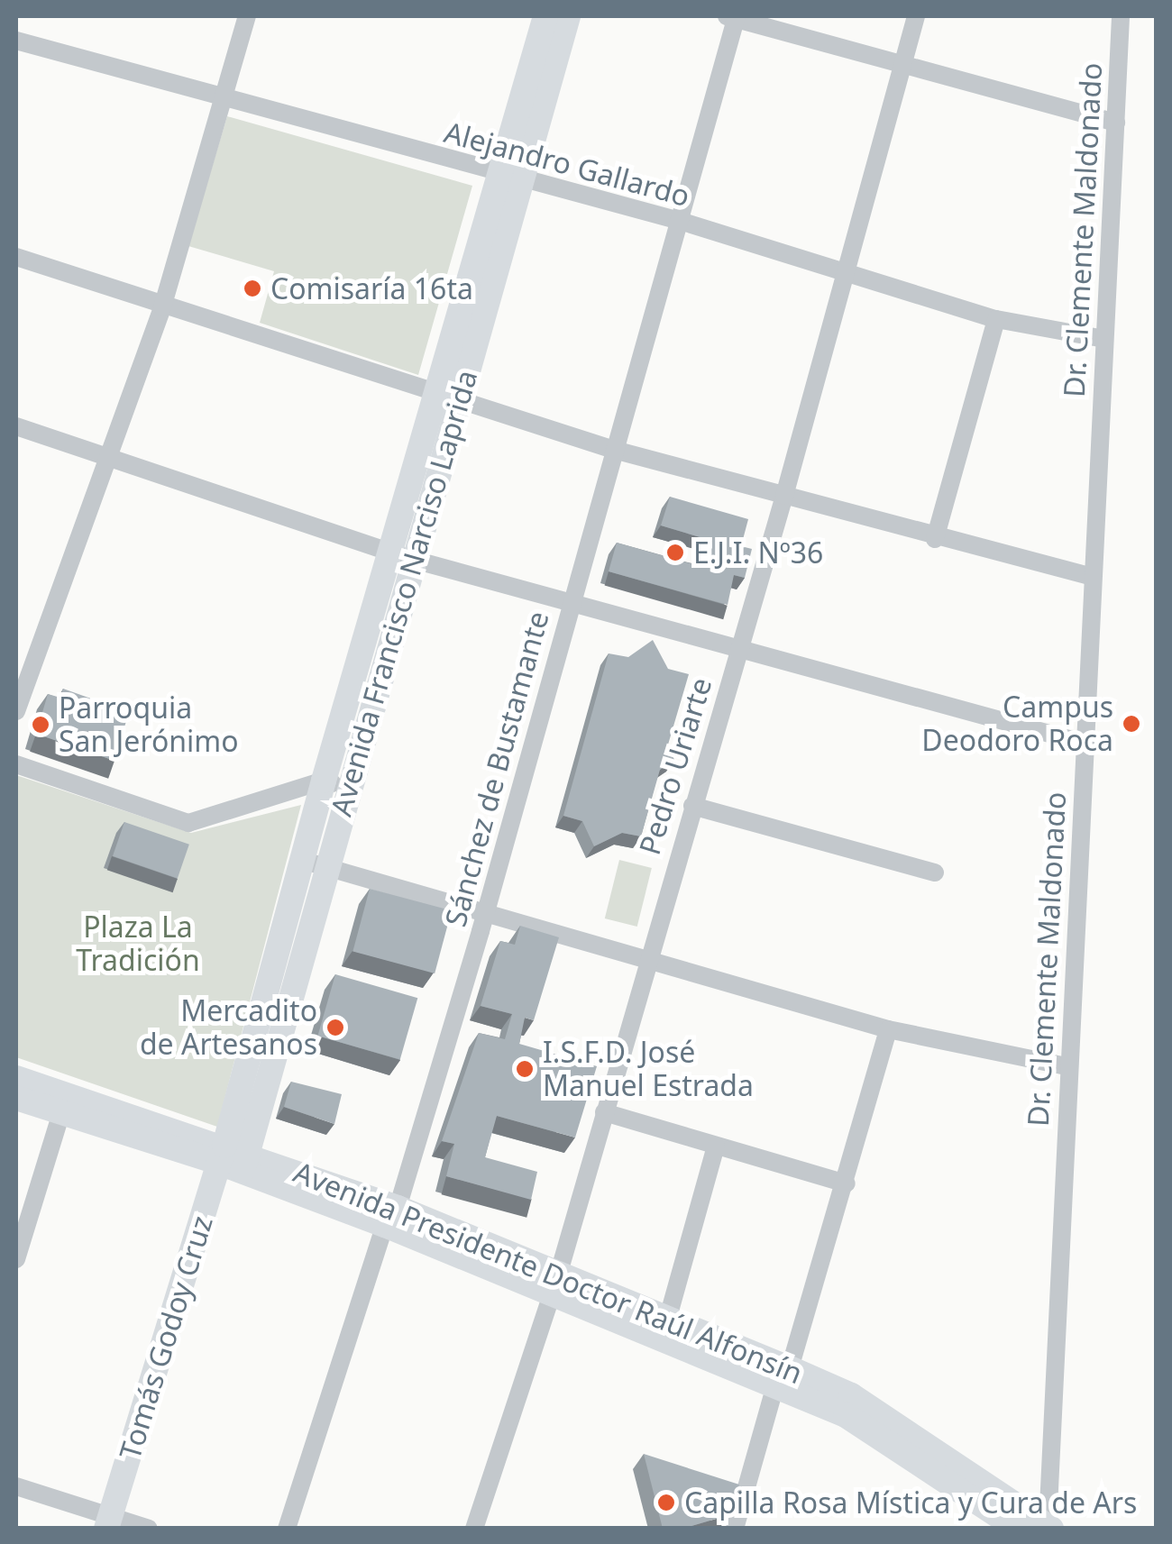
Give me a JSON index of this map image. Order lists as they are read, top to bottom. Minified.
{"streets":{"main road":["Avenida Francisco Narciso Laprida","Avenida Presidente Doctor Raúl Alfonsín","Tomás Godoy Cruz"],"street":["Alejandro Gallardo","Dr. Clemente Maldonado","Pedro Uriarte","Sánchez de Bustamante"]},"crossings":[["Alejandro Gallardo","Dr. Clemente Maldonado"],["Alejandro Gallardo","Avenida Francisco Narciso Laprida"],["Alejandro Gallardo","Pedro Uriarte"],["Alejandro Gallardo","Sánchez de Bustamante"],["Dr. Clemente Maldonado","Avenida Presidente Doctor Raúl Alfonsín"],["Avenida Francisco Narciso Laprida","Avenida Presidente Doctor Raúl Alfonsín"],["Avenida Francisco Narciso Laprida","Tomás Godoy Cruz"],["Pedro Uriarte","Avenida Presidente Doctor Raúl Alfonsín"],["Sánchez de Bustamante","Avenida Presidente Doctor Raúl Alfonsín"],["Avenida Presidente Doctor Raúl Alfonsín","Tomás Godoy Cruz"]],"parks":["Plaza La Tradición"],"places":["Comisaría 16ta","E.J.I. Nº36","Campus Deodoro Roca","Parroquia San Jerónimo","Mercadito de Artesanos","I.S.F.D. José Manuel Estrada","Capilla Rosa Mística y Cura de Ars"]}
